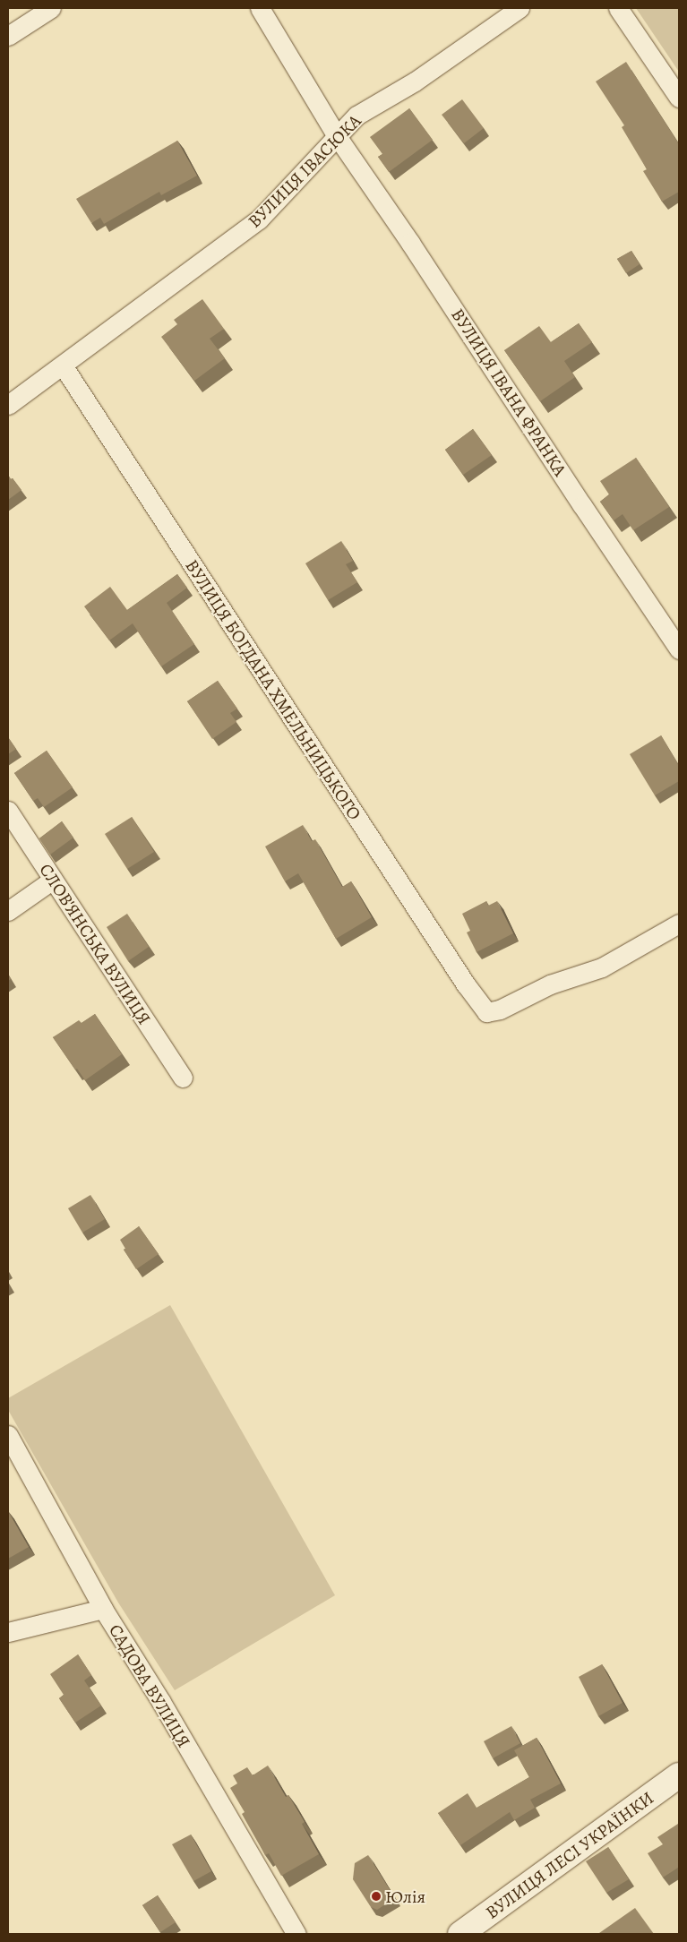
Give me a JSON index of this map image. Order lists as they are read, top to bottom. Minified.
{"streets":{"street":["ВУЛИЦЯ ІВАСЮКА","ВУЛИЦЯ ІВАНА ФРАНКА","ВУЛИЦЯ БОГДАНА ХМЕЛЬНИЦЬКОГО","СЛОВ'ЯНСЬКА ВУЛИЦЯ","САДОВА ВУЛИЦЯ","ВУЛИЦЯ ЛЕСІ УКРАЇНКИ"]},"crossings":[["ВУЛИЦЯ ІВАСЮКА","ВУЛИЦЯ ІВАНА ФРАНКА"],["ВУЛИЦЯ ІВАСЮКА","ВУЛИЦЯ БОГДАНА ХМЕЛЬНИЦЬКОГО"]],"places":["Юлія"]}
